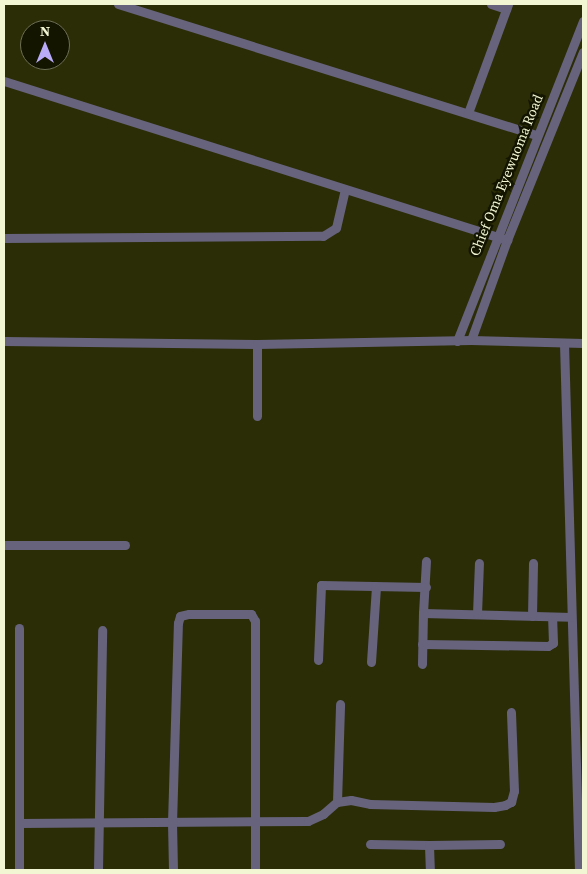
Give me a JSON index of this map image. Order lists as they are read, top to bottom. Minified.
{"streets":{"street":["Chief Oma Eyewuoma Road"]},"north":"top"}
